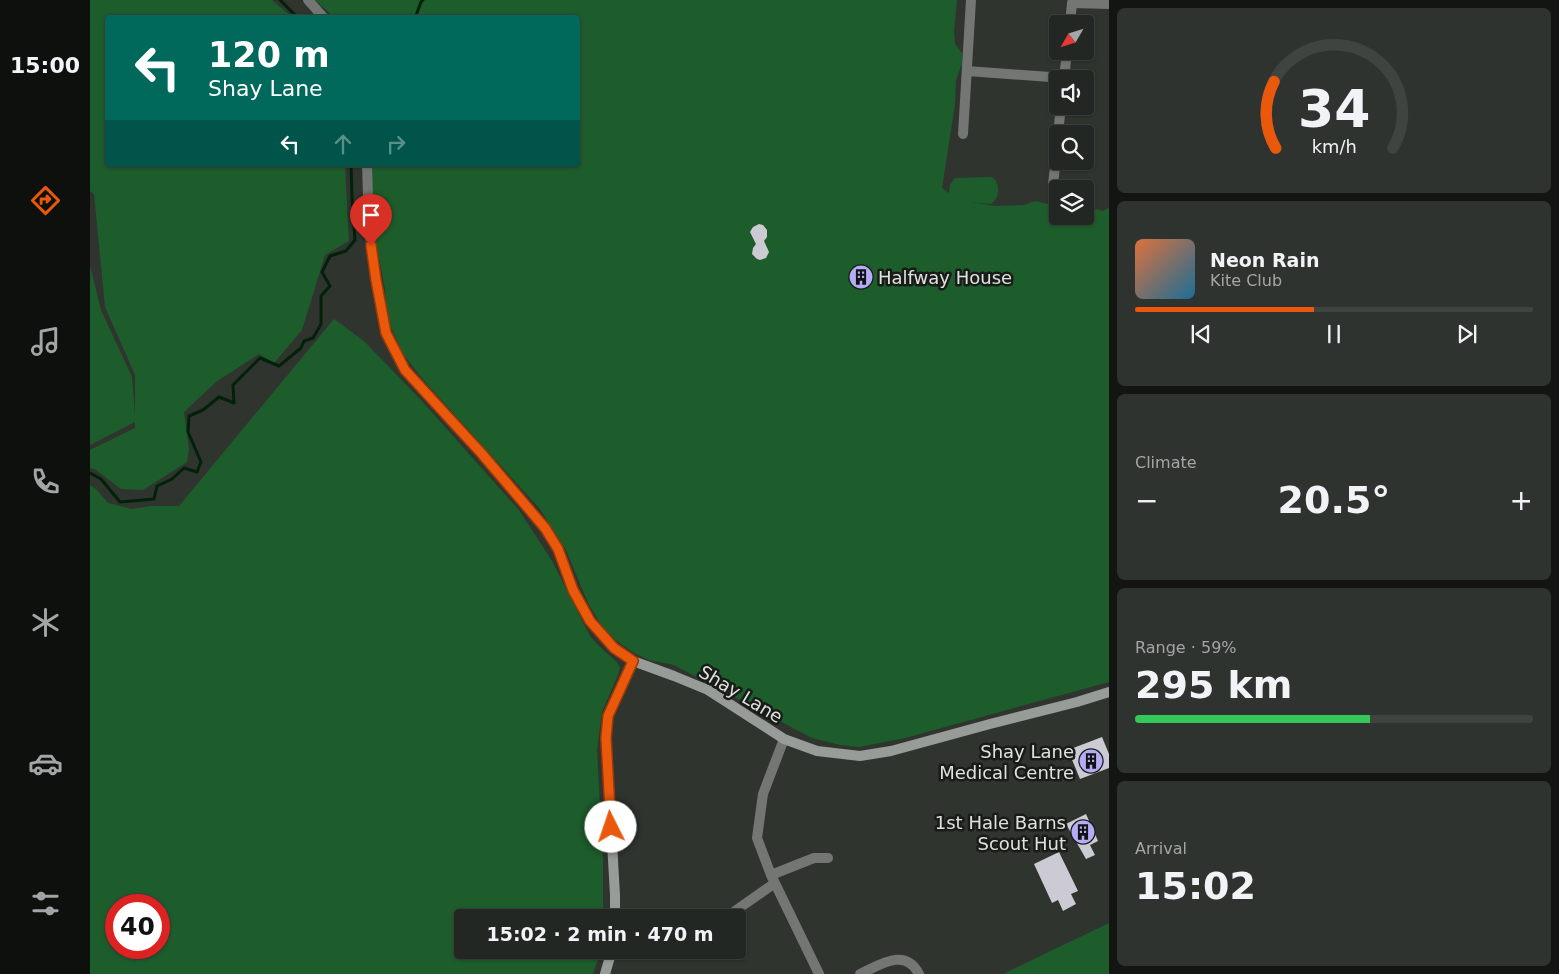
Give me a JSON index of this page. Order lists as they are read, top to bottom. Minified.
{"streets":{"street":["Shay Lane"]},"places":{"building":["Halfway House","Shay Lane Medical Centre","1st Hale Barns Scout Hut"]},"north":"bottom left","page":{"tabs":"15:00","turn":["120 m","Shay Lane"],"song":["Neon Rain","Kite Club"],"tile":["Climate",["Range · 59%","295 km"],["Arrival","15:02"]],"heat":["−","20.5°","+"],"limit":"40","trip":"15:02 · 2 min · 470 m","gauge":["34","km/h"]}}
